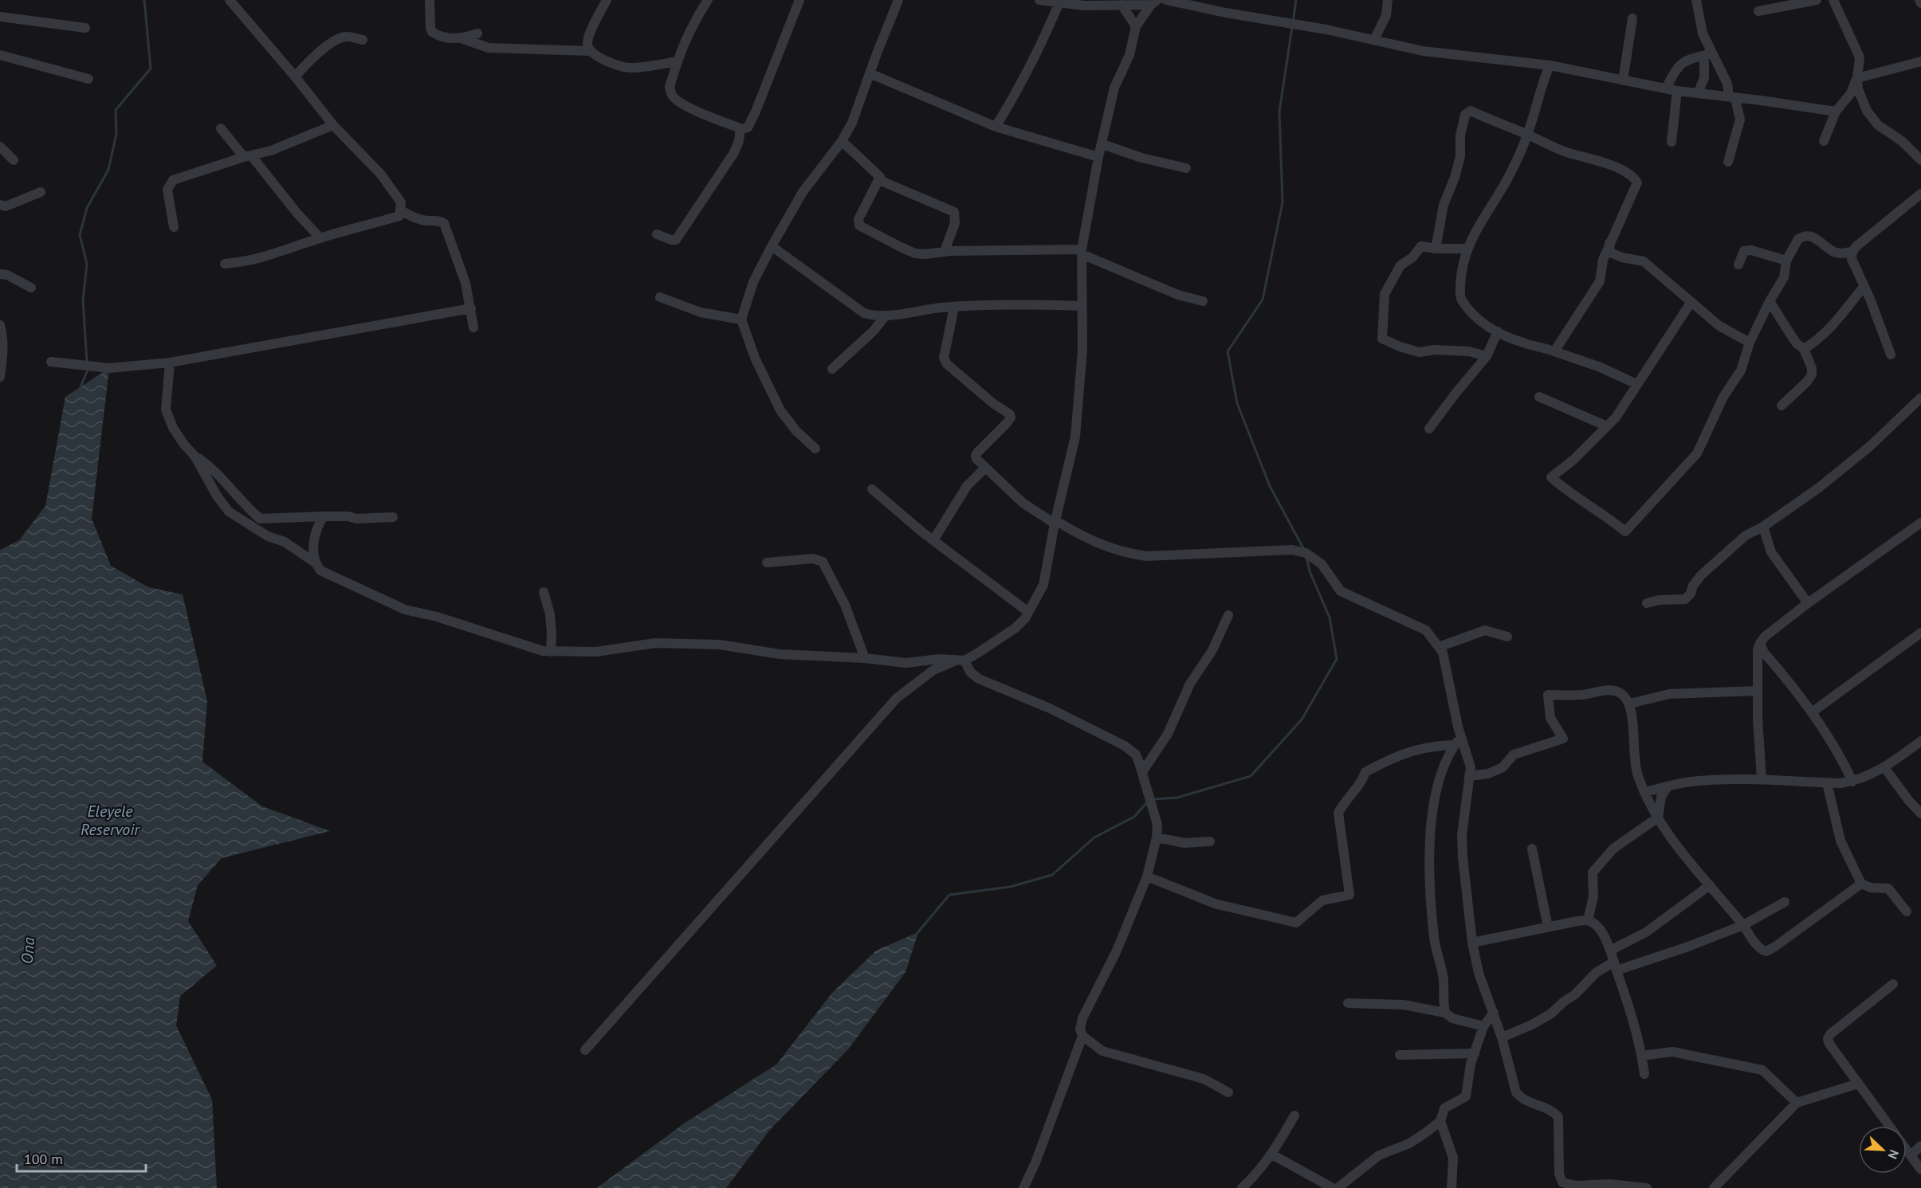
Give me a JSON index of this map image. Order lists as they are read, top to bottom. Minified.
{"water":["Eleyele Reservoir","Ona"],"scale_bar":"100 m","north":"bottom right"}
